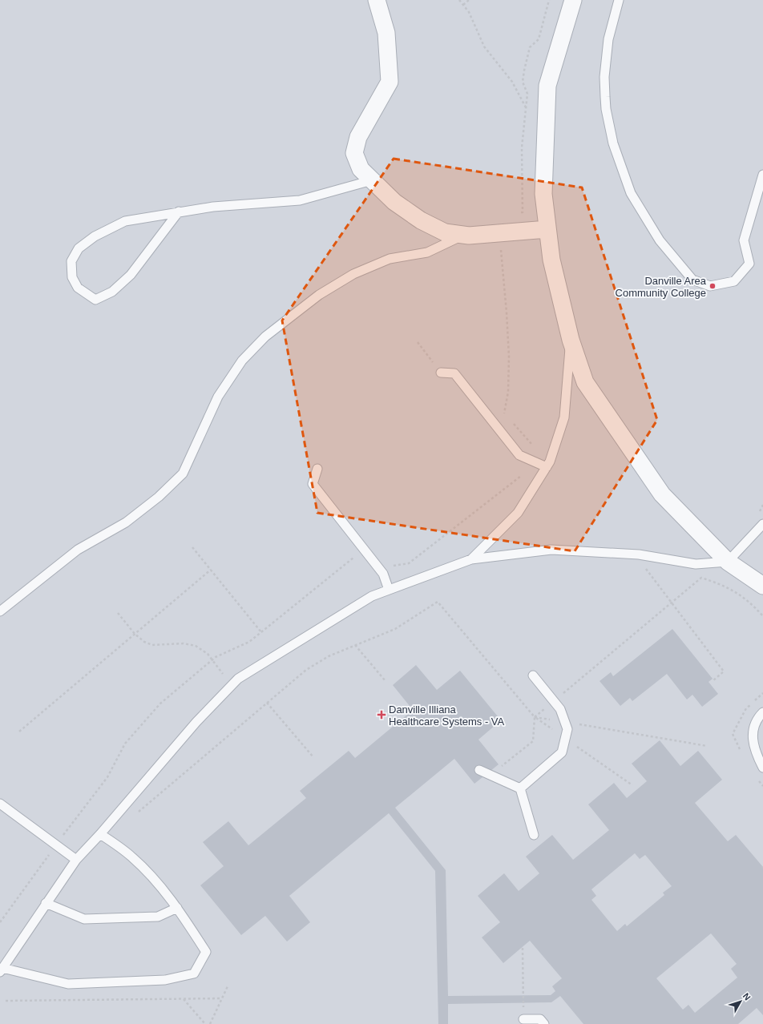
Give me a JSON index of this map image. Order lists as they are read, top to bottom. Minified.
{"places":{"other":["Danville Area Community College"],"health":["Danville Illiana Healthcare Systems - VA"]},"north":"top right"}
